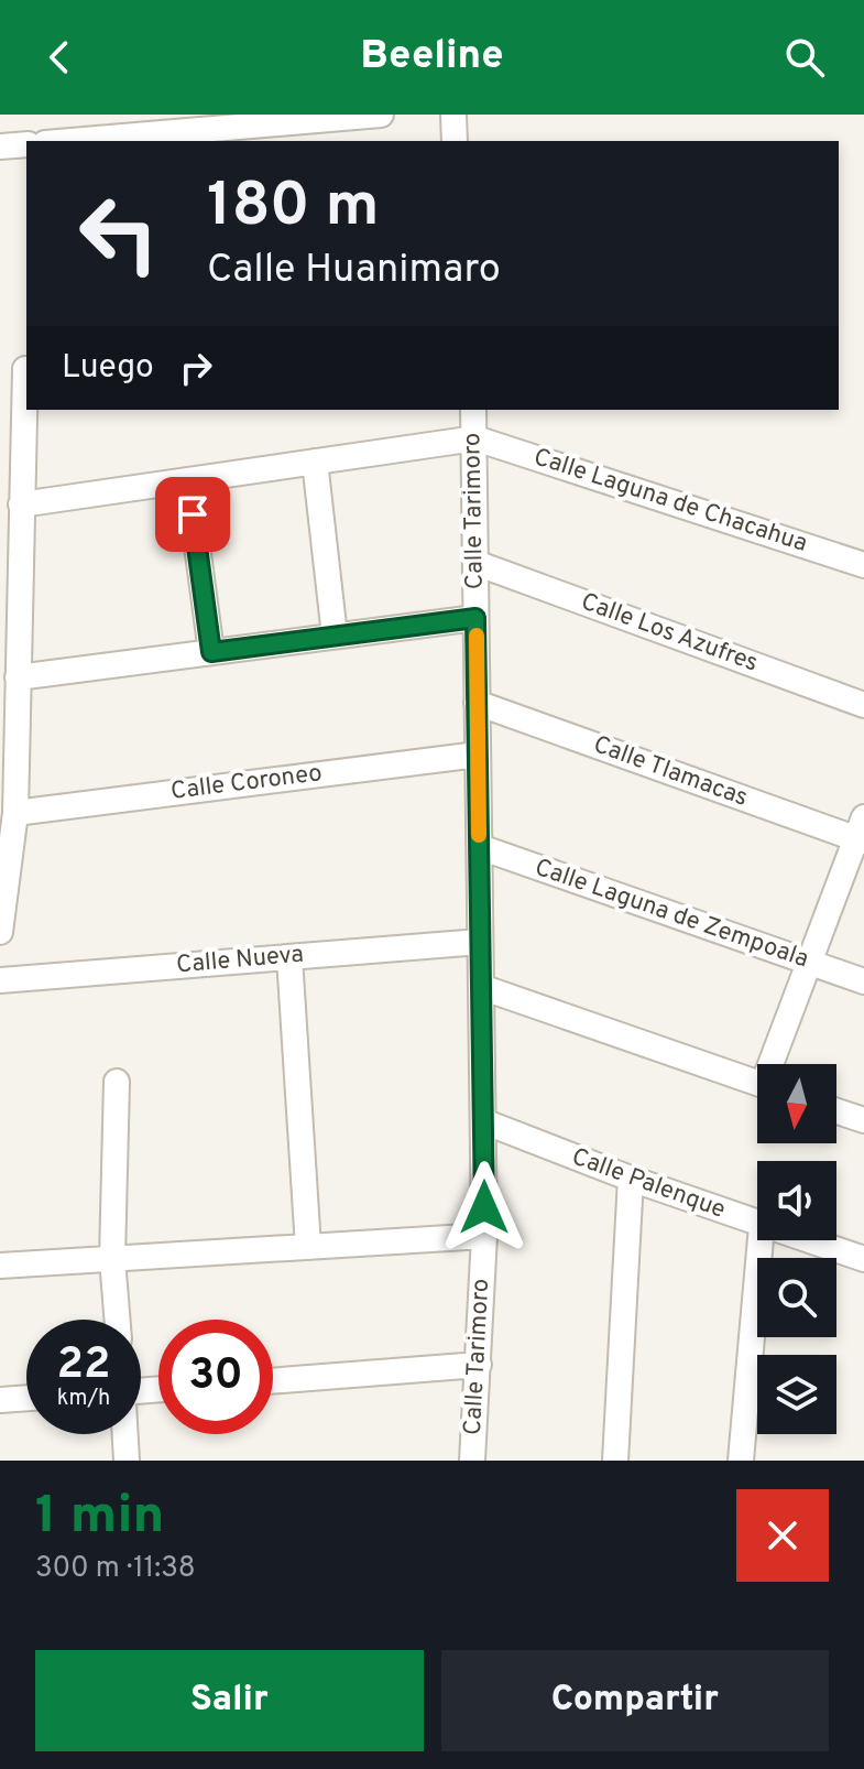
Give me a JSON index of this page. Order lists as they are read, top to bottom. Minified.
{"streets":{"street":["Calle Laguna de Chacahua","Calle Tarimoro","Calle Los Azufres","Calle Tlamacas","Calle Coroneo","Calle Laguna de Zempoala","Calle Nueva","Calle Palenque"]},"crossings":[["Calle Laguna de Chacahua","Calle Tarimoro"],["Calle Tarimoro","Calle Los Azufres"],["Calle Tarimoro","Calle Tlamacas"],["Calle Tarimoro","Calle Coroneo"],["Calle Tarimoro","Calle Laguna de Zempoala"],["Calle Tarimoro","Calle Nueva"],["Calle Tarimoro","Calle Palenque"]],"north":"bottom","page":{"header":"Beeline","turn":["180 m","Calle Huanimaro"],"then":"Luego","speed":"22 km/h","limit":"30","heading":["1 min","300 m · 11:38"],"buttons":["Salir","Compartir"]}}
